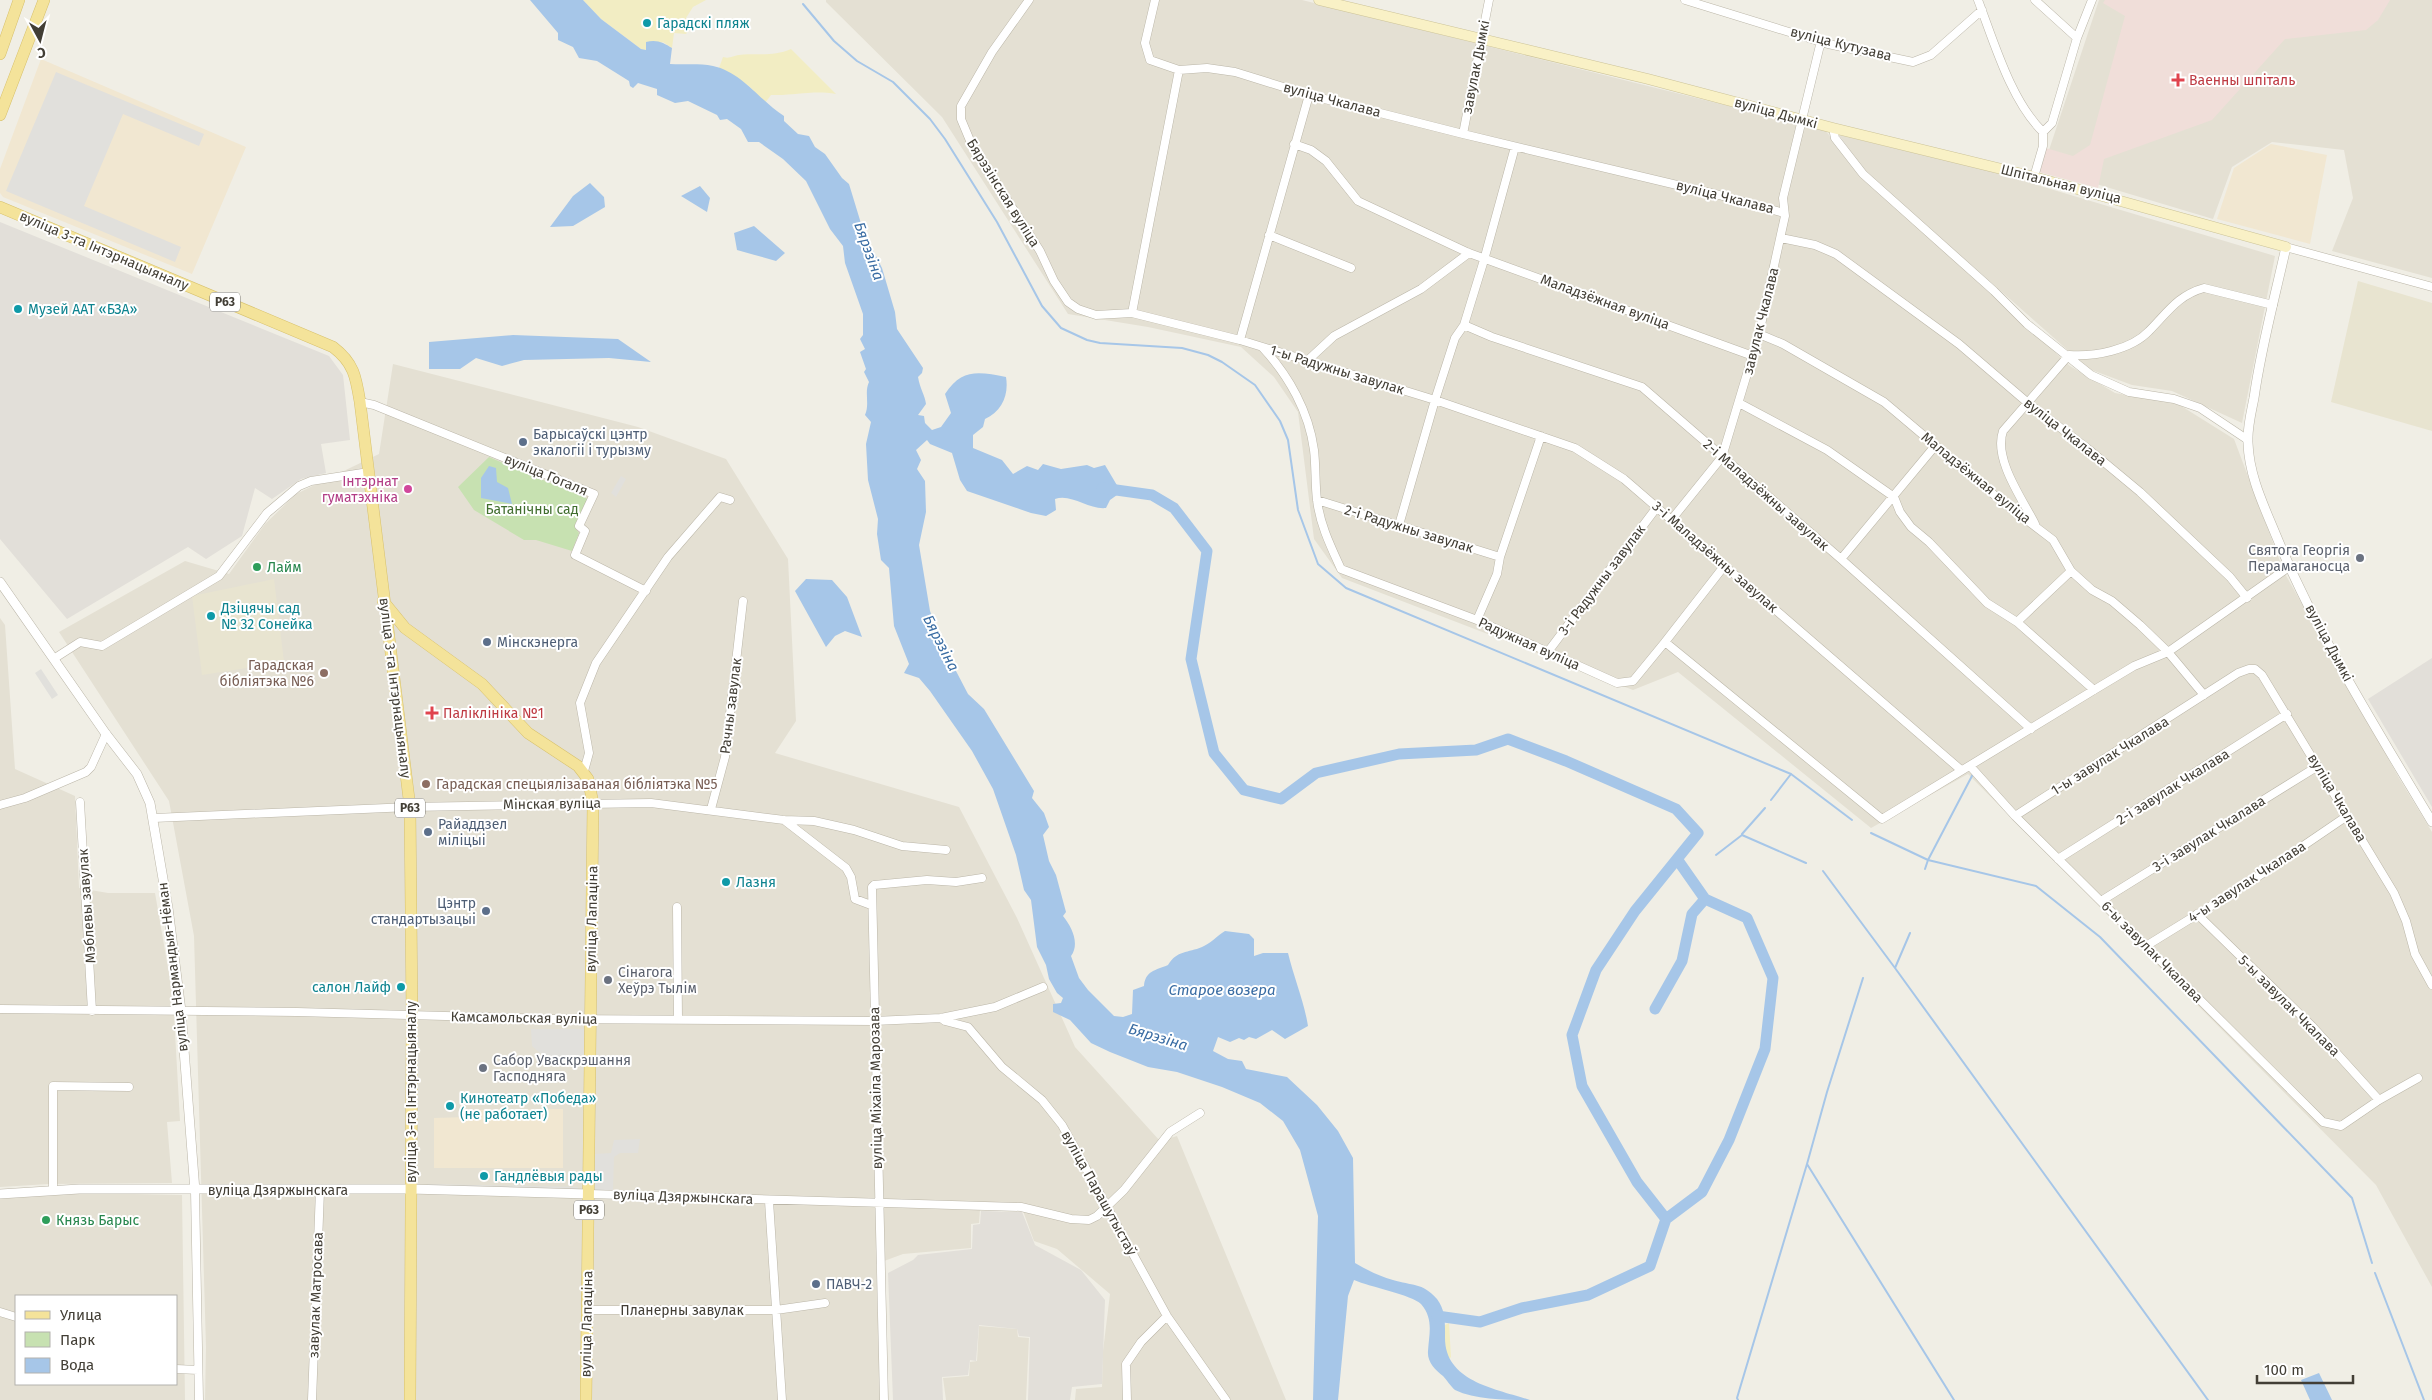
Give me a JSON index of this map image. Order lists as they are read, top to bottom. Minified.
{"streets":{"main road":["вуліца Дымкі","Шпітальная вуліца","вуліца 3-га Інтэрнацыяналу","Р63","вуліца Лапаціна"],"street":["вуліца Кутузава","завулак Дымкі","вуліца Чкалава","Бярэзінская вуліца","Маладзёжная вуліца","завулак Чкалава","1-ы Радужны завулак","вуліца Гогаля","2-і Маладзёжны завулак","2-і Радужны завулак","3-і Маладзёжны завулак","3-і Радужны завулак","Радужная вуліца","Рачны завулак","1-ы завулак Чкалава","2-і завулак Чкалава","Мінская вуліца","3-і завулак Чкалава","4-ы завулак Чкалава","Мэблевы завулак","6-ы завулак Чкалава","вуліца Нармандыя-Нёман","5-ы завулак Чкалава","Камсамольская вуліца","вуліца Міхаіла Марозава","вуліца Дзяржынскага","вуліца Парашутыстаў","завулак Матросава","Планерны завулак"]},"crossings":[["завулак Дымкі","вуліца Чкалава"],["завулак Дымкі","вуліца Дымкі"],["вуліца Чкалава","Маладзёжная вуліца"],["вуліца Чкалава","завулак Чкалава"],["вуліца Чкалава","1-ы завулак Чкалава"],["вуліца Чкалава","2-і завулак Чкалава"],["вуліца Чкалава","3-і завулак Чкалава"],["вуліца Чкалава","4-ы завулак Чкалава"],["вуліца Дымкі","Шпітальная вуліца"],["Бярэзінская вуліца","1-ы Радужны завулак"],["вуліца 3-га Інтэрнацыяналу","вуліца Гогаля"],["вуліца 3-га Інтэрнацыяналу","Мінская вуліца"],["вуліца 3-га Інтэрнацыяналу","Камсамольская вуліца"],["вуліца 3-га Інтэрнацыяналу","вуліца Дзяржынскага"],["Маладзёжная вуліца","завулак Чкалава"],["Маладзёжная вуліца","1-ы завулак Чкалава"],["завулак Чкалава","2-і Маладзёжны завулак"],["1-ы Радужны завулак","3-і Маладзёжны завулак"],["1-ы Радужны завулак","Радужная вуліца"],["вуліца Гогаля","вуліца Лапаціна"],["2-і Радужны завулак","Радужная вуліца"],["3-і Маладзёжны завулак","3-і Радужны завулак"],["3-і Маладзёжны завулак","Радужная вуліца"],["3-і Радужны завулак","Радужная вуліца"],["Рачны завулак","Мінская вуліца"],["1-ы завулак Чкалава","6-ы завулак Чкалава"],["2-і завулак Чкалава","6-ы завулак Чкалава"],["Мінская вуліца","вуліца Лапаціна"],["Мінская вуліца","вуліца Нармандыя-Нёман"],["3-і завулак Чкалава","6-ы завулак Чкалава"],["4-ы завулак Чкалава","6-ы завулак Чкалава"],["4-ы завулак Чкалава","5-ы завулак Чкалава"],["Мэблевы завулак","Камсамольская вуліца"],["вуліца Лапаціна","Камсамольская вуліца"],["вуліца Лапаціна","вуліца Дзяржынскага"],["вуліца Лапаціна","Планерны завулак"],["6-ы завулак Чкалава","5-ы завулак Чкалава"],["вуліца Нармандыя-Нёман","Камсамольская вуліца"],["вуліца Нармандыя-Нёман","вуліца Дзяржынскага"],["Камсамольская вуліца","вуліца Міхаіла Марозава"],["Камсамольская вуліца","вуліца Парашутыстаў"],["вуліца Міхаіла Марозава","вуліца Дзяржынскага"],["вуліца Дзяржынскага","вуліца Парашутыстаў"],["вуліца Дзяржынскага","завулак Матросава"]],"water":["Бярэзіна","Старое возера"],"parks":["Батанічны сад"],"places":{"other":["Гарадскі пляж","Музей ААТ «БЗА»","Барысаўскі цэнтр экалогіі і турызму","Інтэрнат гуматэхніка","Святога Георгія Перамаганосца","Лайм","Дзіцячы сад № 32 Сонейка","Мінскэнерга","Гарадская бібліятэка №6","Гарадская спецыялізаваная бібліятэка №5","Райаддзел міліцыі","Лазня","Цэнтр стандартызацыі","Сінагога Хеўрэ Тылім","салон Лайф","Сабор Уваскрэшання Гасподняга","Кинотеатр «Победа» (не работает)","Гандлёвыя рады","Князь Барыс","ПАВЧ-2"],"health":["Ваенны шпіталь","Паліклініка №1"]},"legend":["Улица","Парк","Вода"],"scale_bar":"100 m","north":"bottom"}
